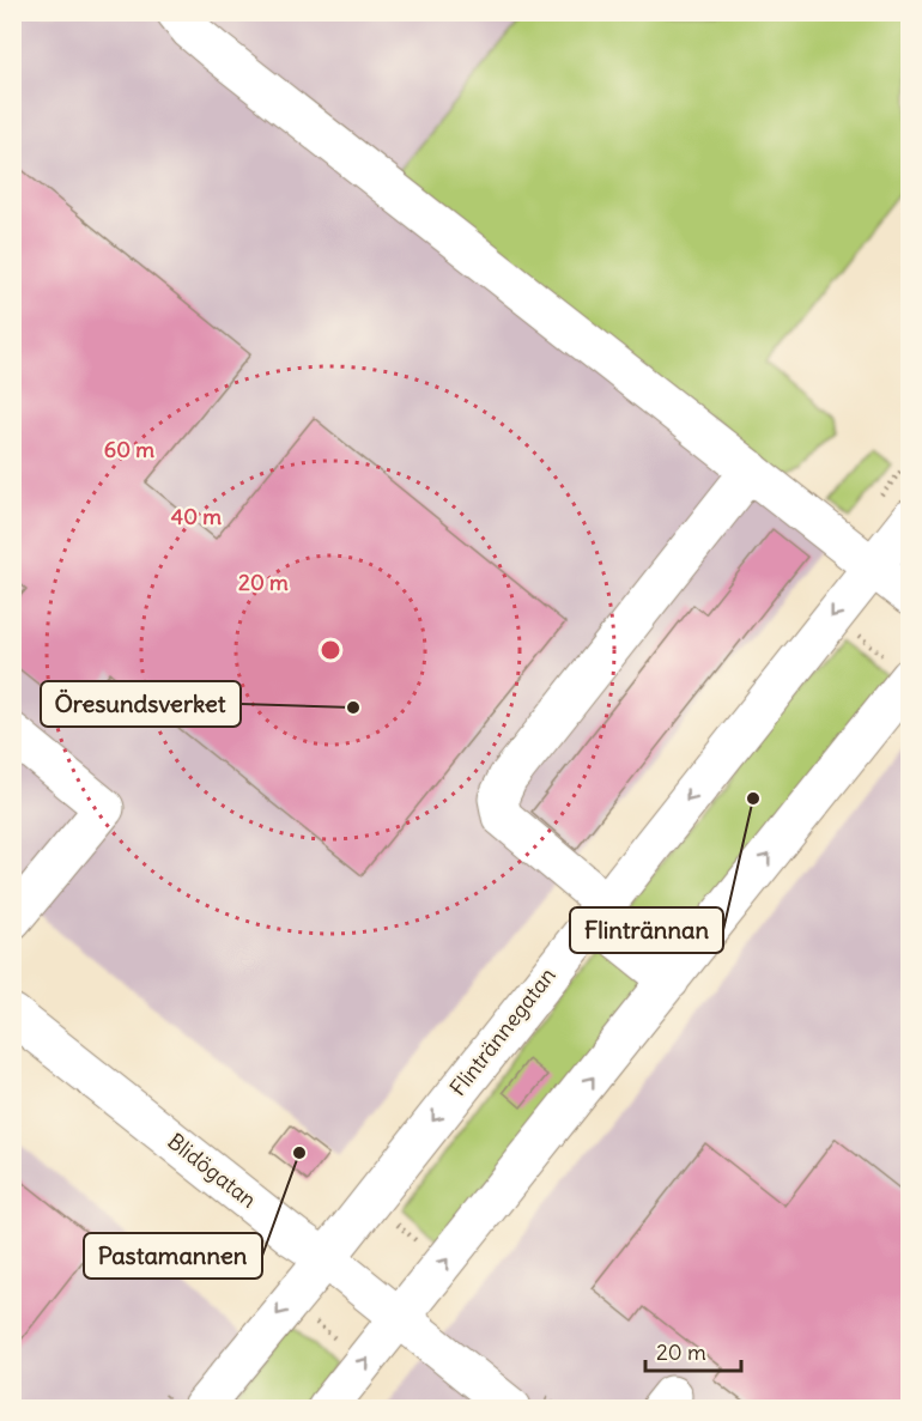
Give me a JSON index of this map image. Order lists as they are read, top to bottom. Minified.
{"streets":{"street":["Flintrännegatan","Blidögatan"]},"crossings":[["Flintrännegatan","Blidögatan"]],"places":["Öresundsverket","Flintrännan","Pastamannen"],"scale_bar":"20 m","rings":["60 m","40 m","20 m"]}
